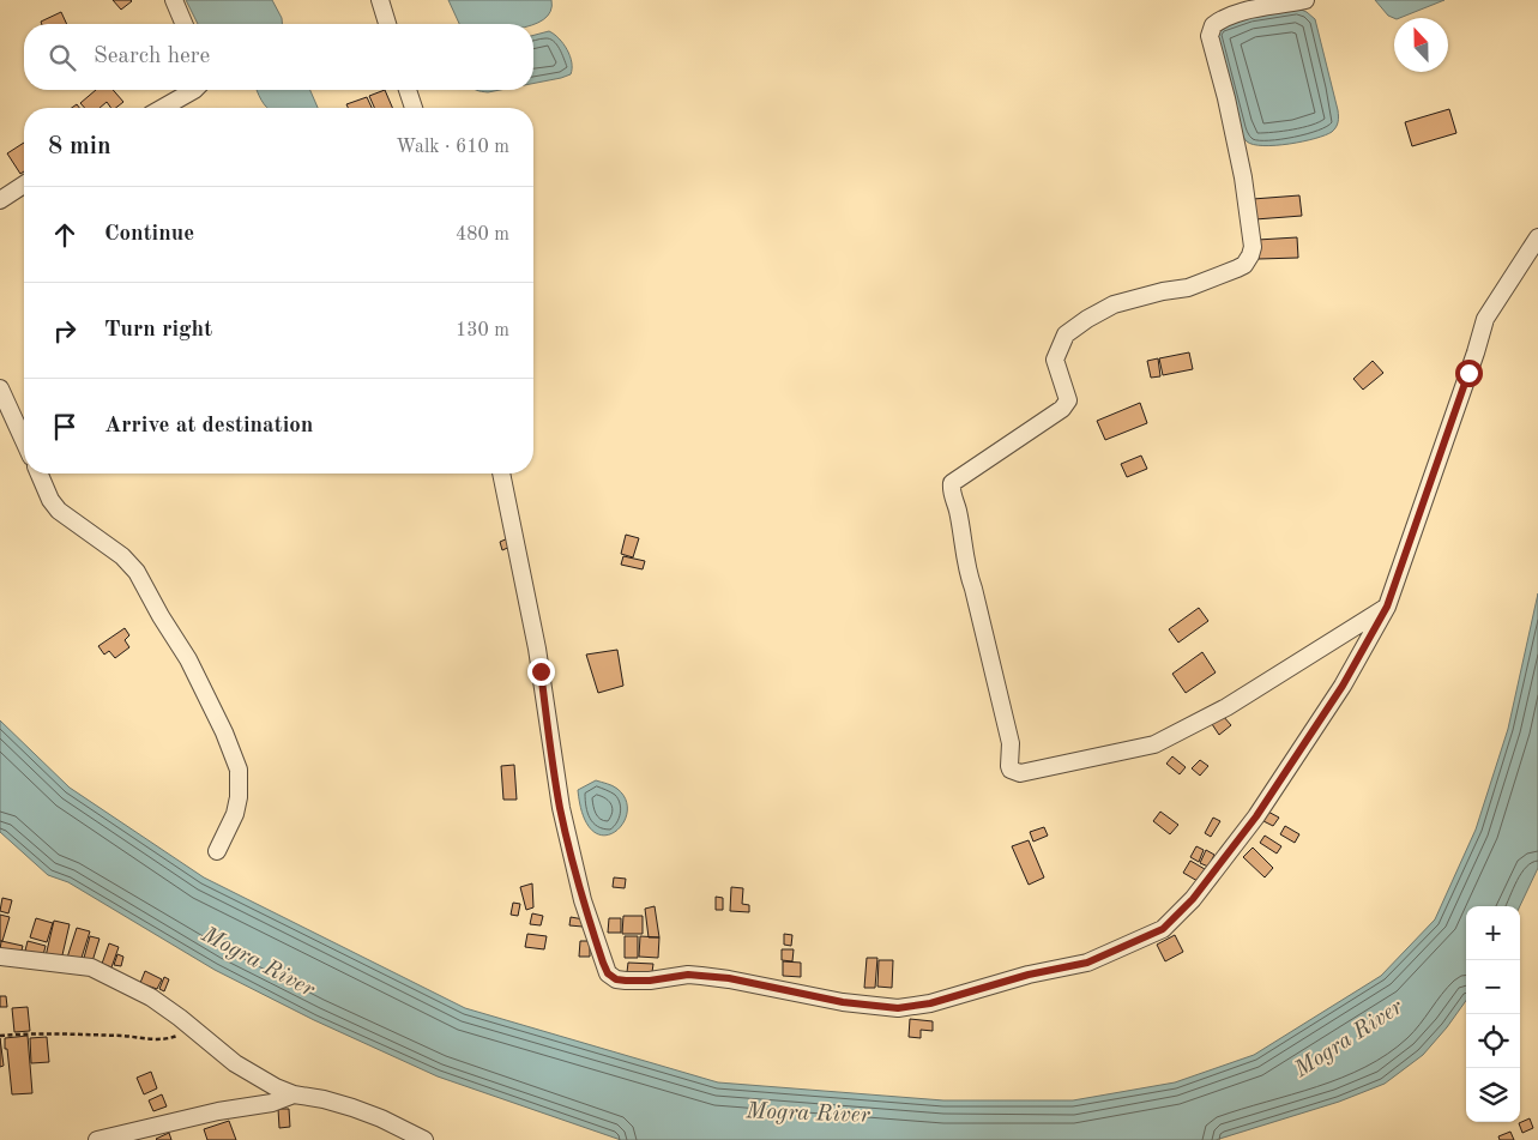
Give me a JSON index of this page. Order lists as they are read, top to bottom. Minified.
{"water":["Mogra River"],"north":"top","page":{"search":"Search here","heading":["8 min","Walk · 610 m"],"list":[["Continue","480 m"],["Turn right","130 m"],"Arrive at destination"],"map_buttons":["+","−"]}}
